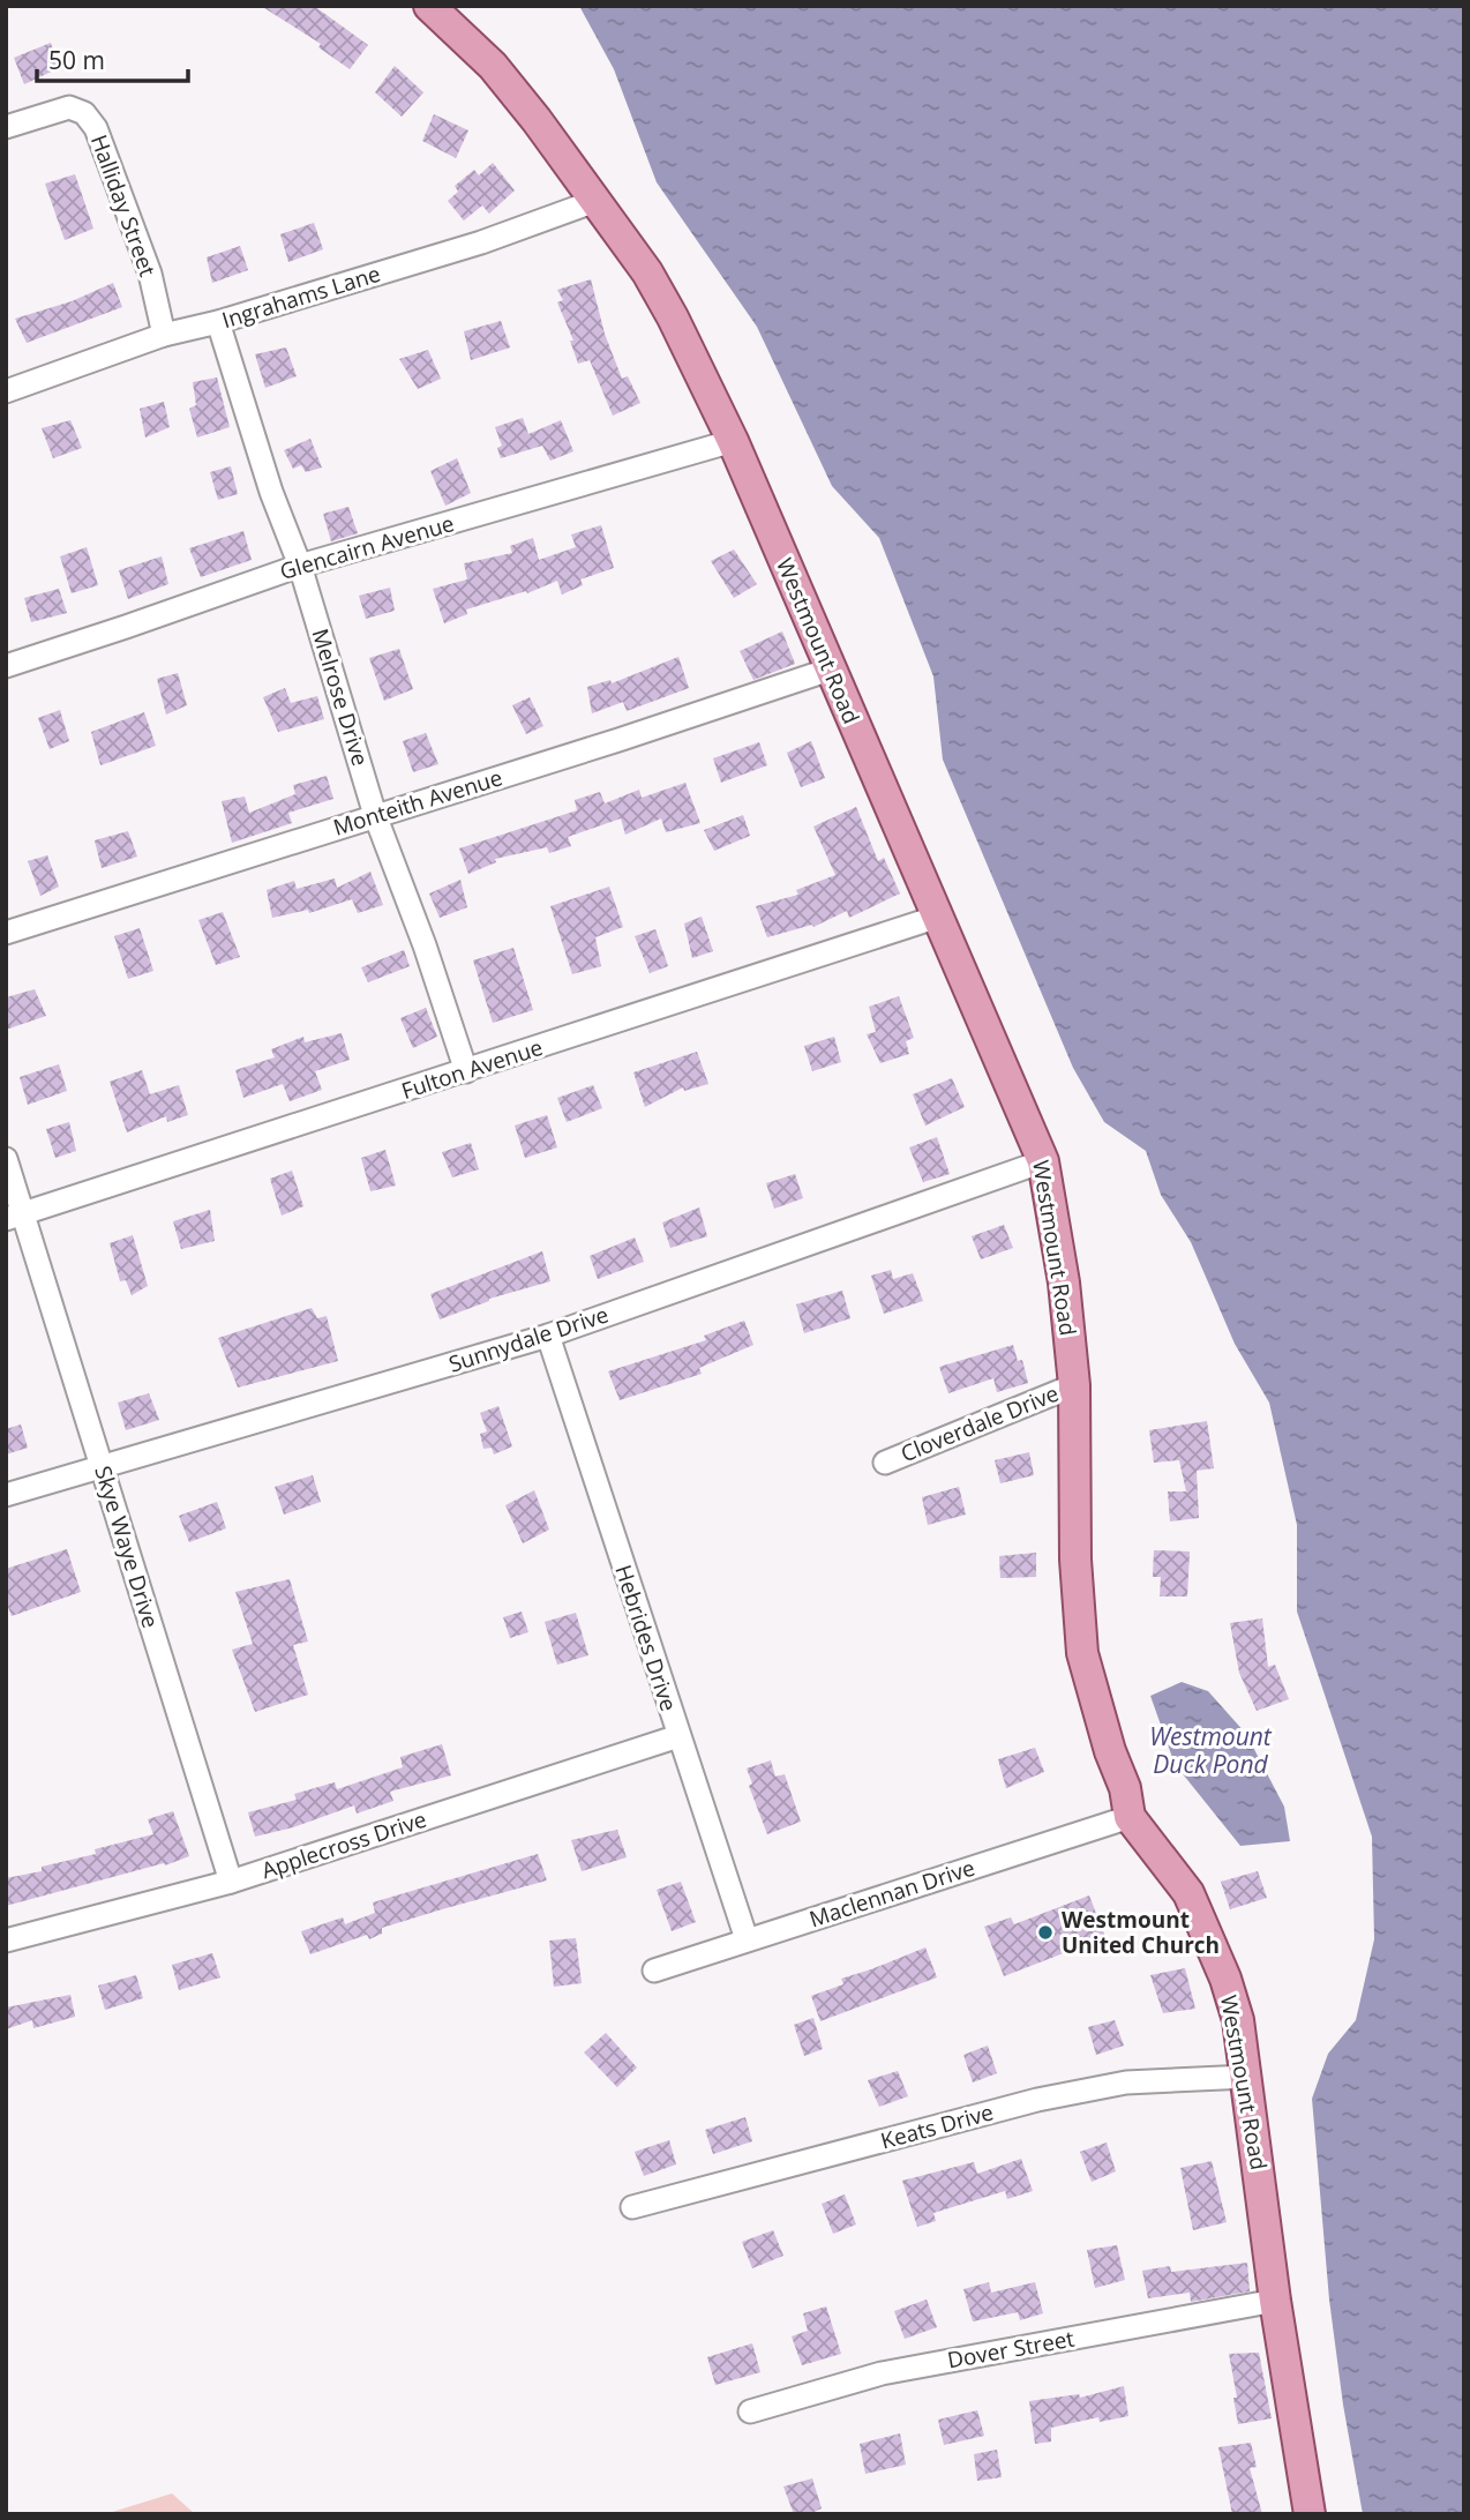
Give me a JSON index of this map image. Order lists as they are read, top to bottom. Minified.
{"streets":{"main road":["Westmount Road"],"street":["Halliday Street","Ingrahams Lane","Glencairn Avenue","Melrose Drive","Monteith Avenue","Fulton Avenue","Sunnydale Drive","Cloverdale Drive","Skye Waye Drive","Hebrides Drive","Applecross Drive","Maclennan Drive","Keats Drive","Dover Street"]},"crossings":[["Halliday Street","Ingrahams Lane"],["Ingrahams Lane","Westmount Road"],["Ingrahams Lane","Melrose Drive"],["Glencairn Avenue","Westmount Road"],["Glencairn Avenue","Melrose Drive"],["Westmount Road","Monteith Avenue"],["Westmount Road","Fulton Avenue"],["Westmount Road","Sunnydale Drive"],["Westmount Road","Cloverdale Drive"],["Westmount Road","Maclennan Drive"],["Westmount Road","Keats Drive"],["Westmount Road","Dover Street"],["Melrose Drive","Monteith Avenue"],["Melrose Drive","Fulton Avenue"],["Fulton Avenue","Skye Waye Drive"],["Sunnydale Drive","Skye Waye Drive"],["Sunnydale Drive","Hebrides Drive"],["Skye Waye Drive","Applecross Drive"],["Hebrides Drive","Applecross Drive"],["Hebrides Drive","Maclennan Drive"]],"water":["Westmount Duck Pond"],"places":["Westmount United Church"],"scale_bar":"50 m"}
